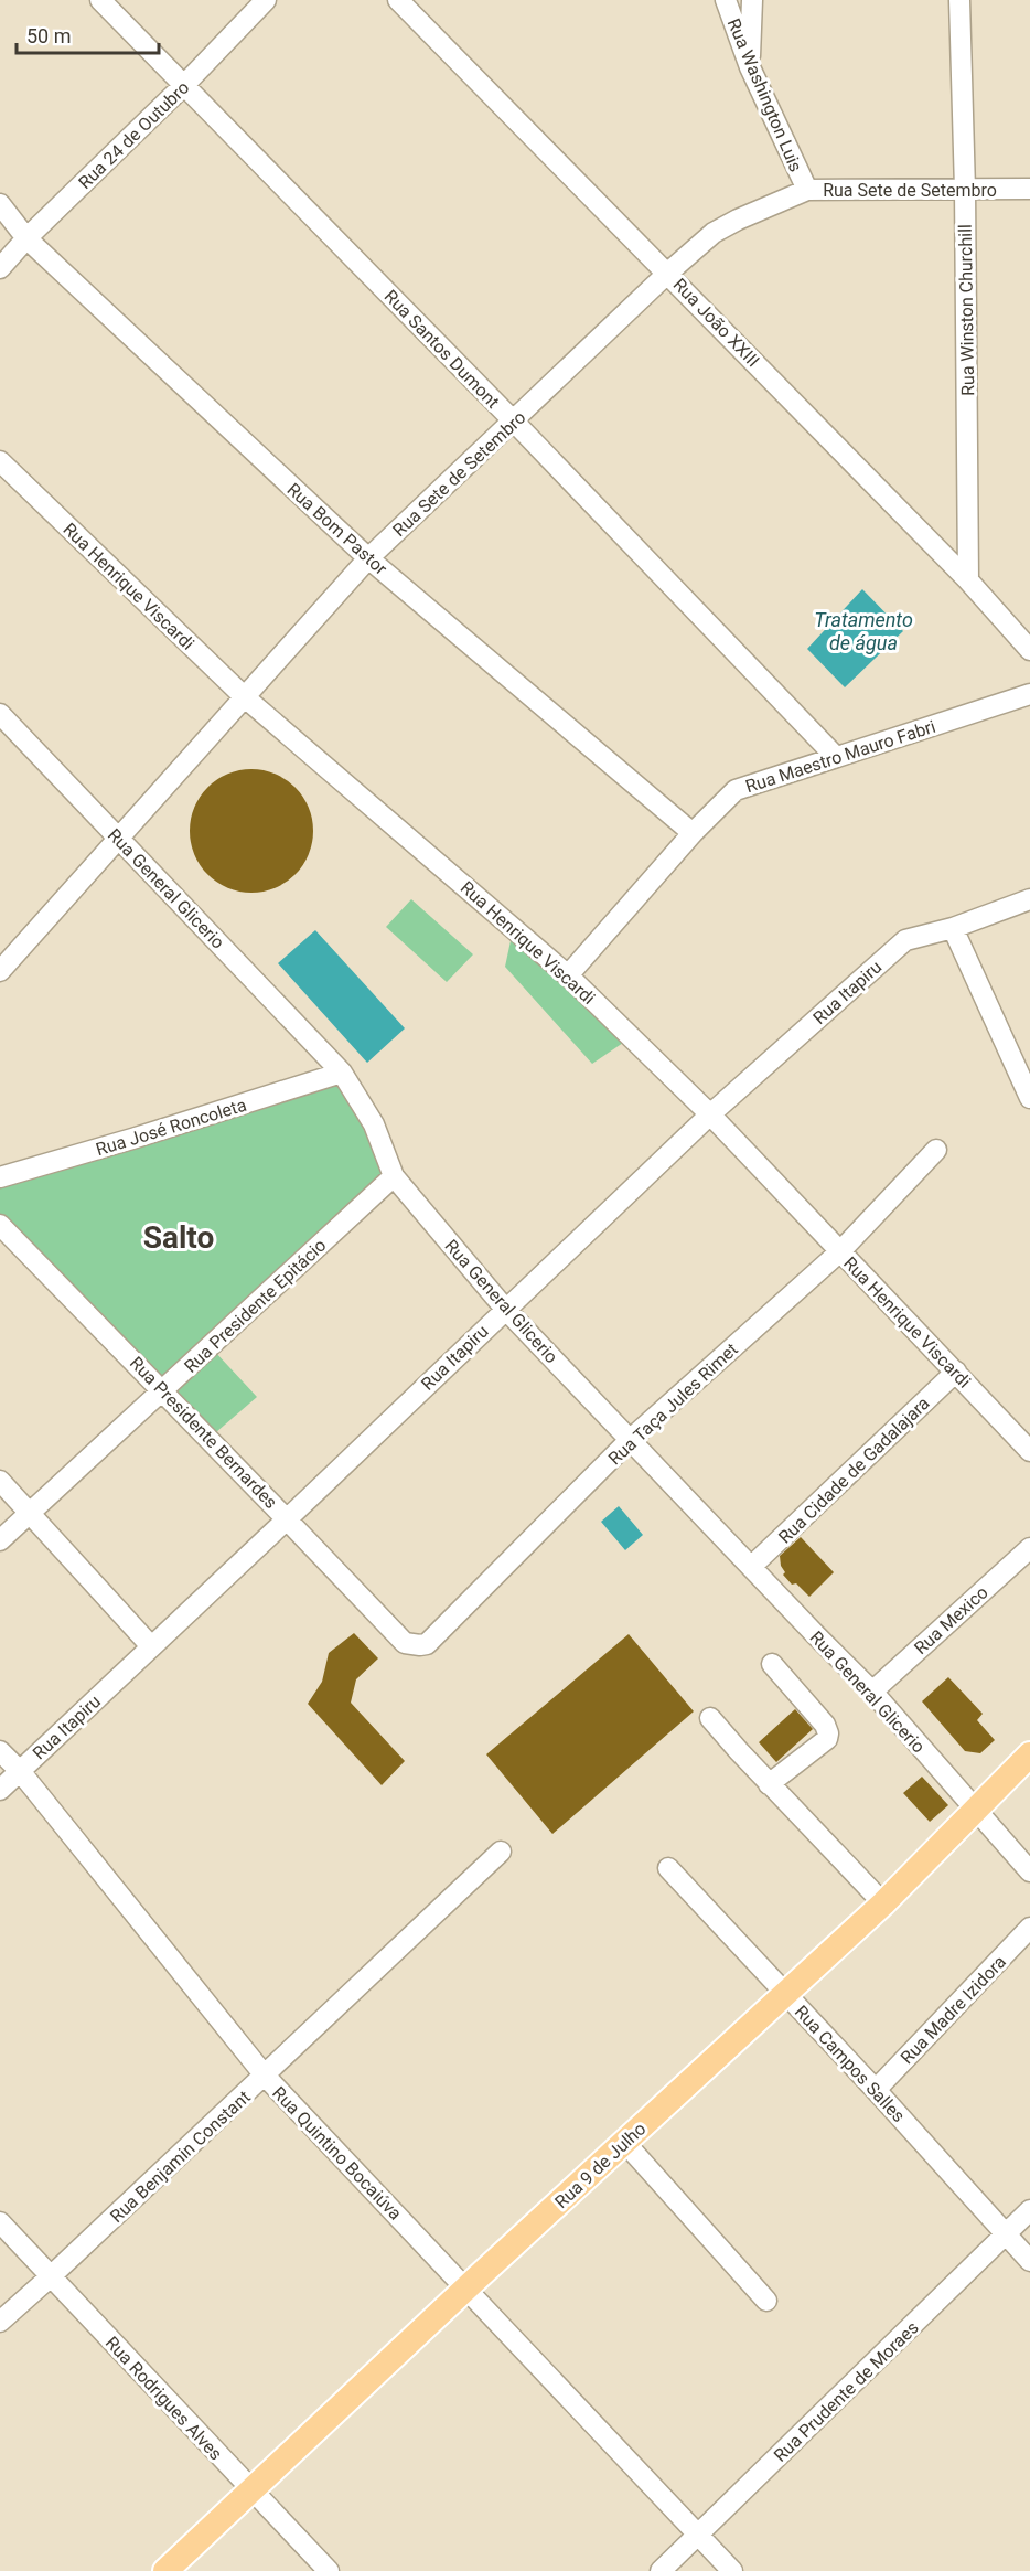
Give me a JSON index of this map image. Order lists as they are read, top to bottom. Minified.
{"streets":{"main road":["Rua 9 de Julho"],"street":["Rua Washington Luis","Rua 24 de Outubro","Rua Sete de Setembro","Rua Winston Churchill","Rua João XXIII","Rua Santos Dumont","Rua Bom Pastor","Rua Henrique Viscardi","Rua Maestro Mauro Fabri","Rua General Glicerio","Rua Itapiru","Rua José Roncoleta","Rua Presidente Epitácio","Rua Taça Jules Rimet","Rua Presidente Bernardes","Rua Cidade de Gadalajara","Rua Mexico","Rua Madre Izidora","Rua Campos Salles","Rua Quintino Bocaiúva","Rua Benjamin Constant","Rua Prudente de Moraes","Rua Rodrigues Alves"]},"crossings":[["Rua Washington Luis","Rua Sete de Setembro"],["Rua 24 de Outubro","Rua Santos Dumont"],["Rua 24 de Outubro","Rua Bom Pastor"],["Rua Sete de Setembro","Rua Winston Churchill"],["Rua Sete de Setembro","Rua João XXIII"],["Rua Sete de Setembro","Rua Santos Dumont"],["Rua Sete de Setembro","Rua Bom Pastor"],["Rua Sete de Setembro","Rua Henrique Viscardi"],["Rua Sete de Setembro","Rua General Glicerio"],["Rua Winston Churchill","Rua João XXIII"],["Rua Santos Dumont","Rua Maestro Mauro Fabri"],["Rua Bom Pastor","Rua Maestro Mauro Fabri"],["Rua Henrique Viscardi","Rua Maestro Mauro Fabri"],["Rua Henrique Viscardi","Rua Itapiru"],["Rua Henrique Viscardi","Rua Taça Jules Rimet"],["Rua Henrique Viscardi","Rua Cidade de Gadalajara"],["Rua General Glicerio","Rua Itapiru"],["Rua General Glicerio","Rua José Roncoleta"],["Rua General Glicerio","Rua Presidente Epitácio"],["Rua General Glicerio","Rua Taça Jules Rimet"],["Rua General Glicerio","Rua Cidade de Gadalajara"],["Rua General Glicerio","Rua Mexico"],["Rua General Glicerio","Rua 9 de Julho"],["Rua Itapiru","Rua Presidente Bernardes"],["Rua Itapiru","Rua Quintino Bocaiúva"],["Rua Presidente Epitácio","Rua Presidente Bernardes"],["Rua Taça Jules Rimet","Rua Presidente Bernardes"],["Rua Madre Izidora","Rua Campos Salles"],["Rua Campos Salles","Rua 9 de Julho"],["Rua Campos Salles","Rua Prudente de Moraes"],["Rua Quintino Bocaiúva","Rua Benjamin Constant"],["Rua Quintino Bocaiúva","Rua 9 de Julho"],["Rua Quintino Bocaiúva","Rua Prudente de Moraes"],["Rua Benjamin Constant","Rua Rodrigues Alves"],["Rua 9 de Julho","Rua Rodrigues Alves"]],"districts":["Salto"],"water":["Tratamento de água"],"scale_bar":"50 m"}
